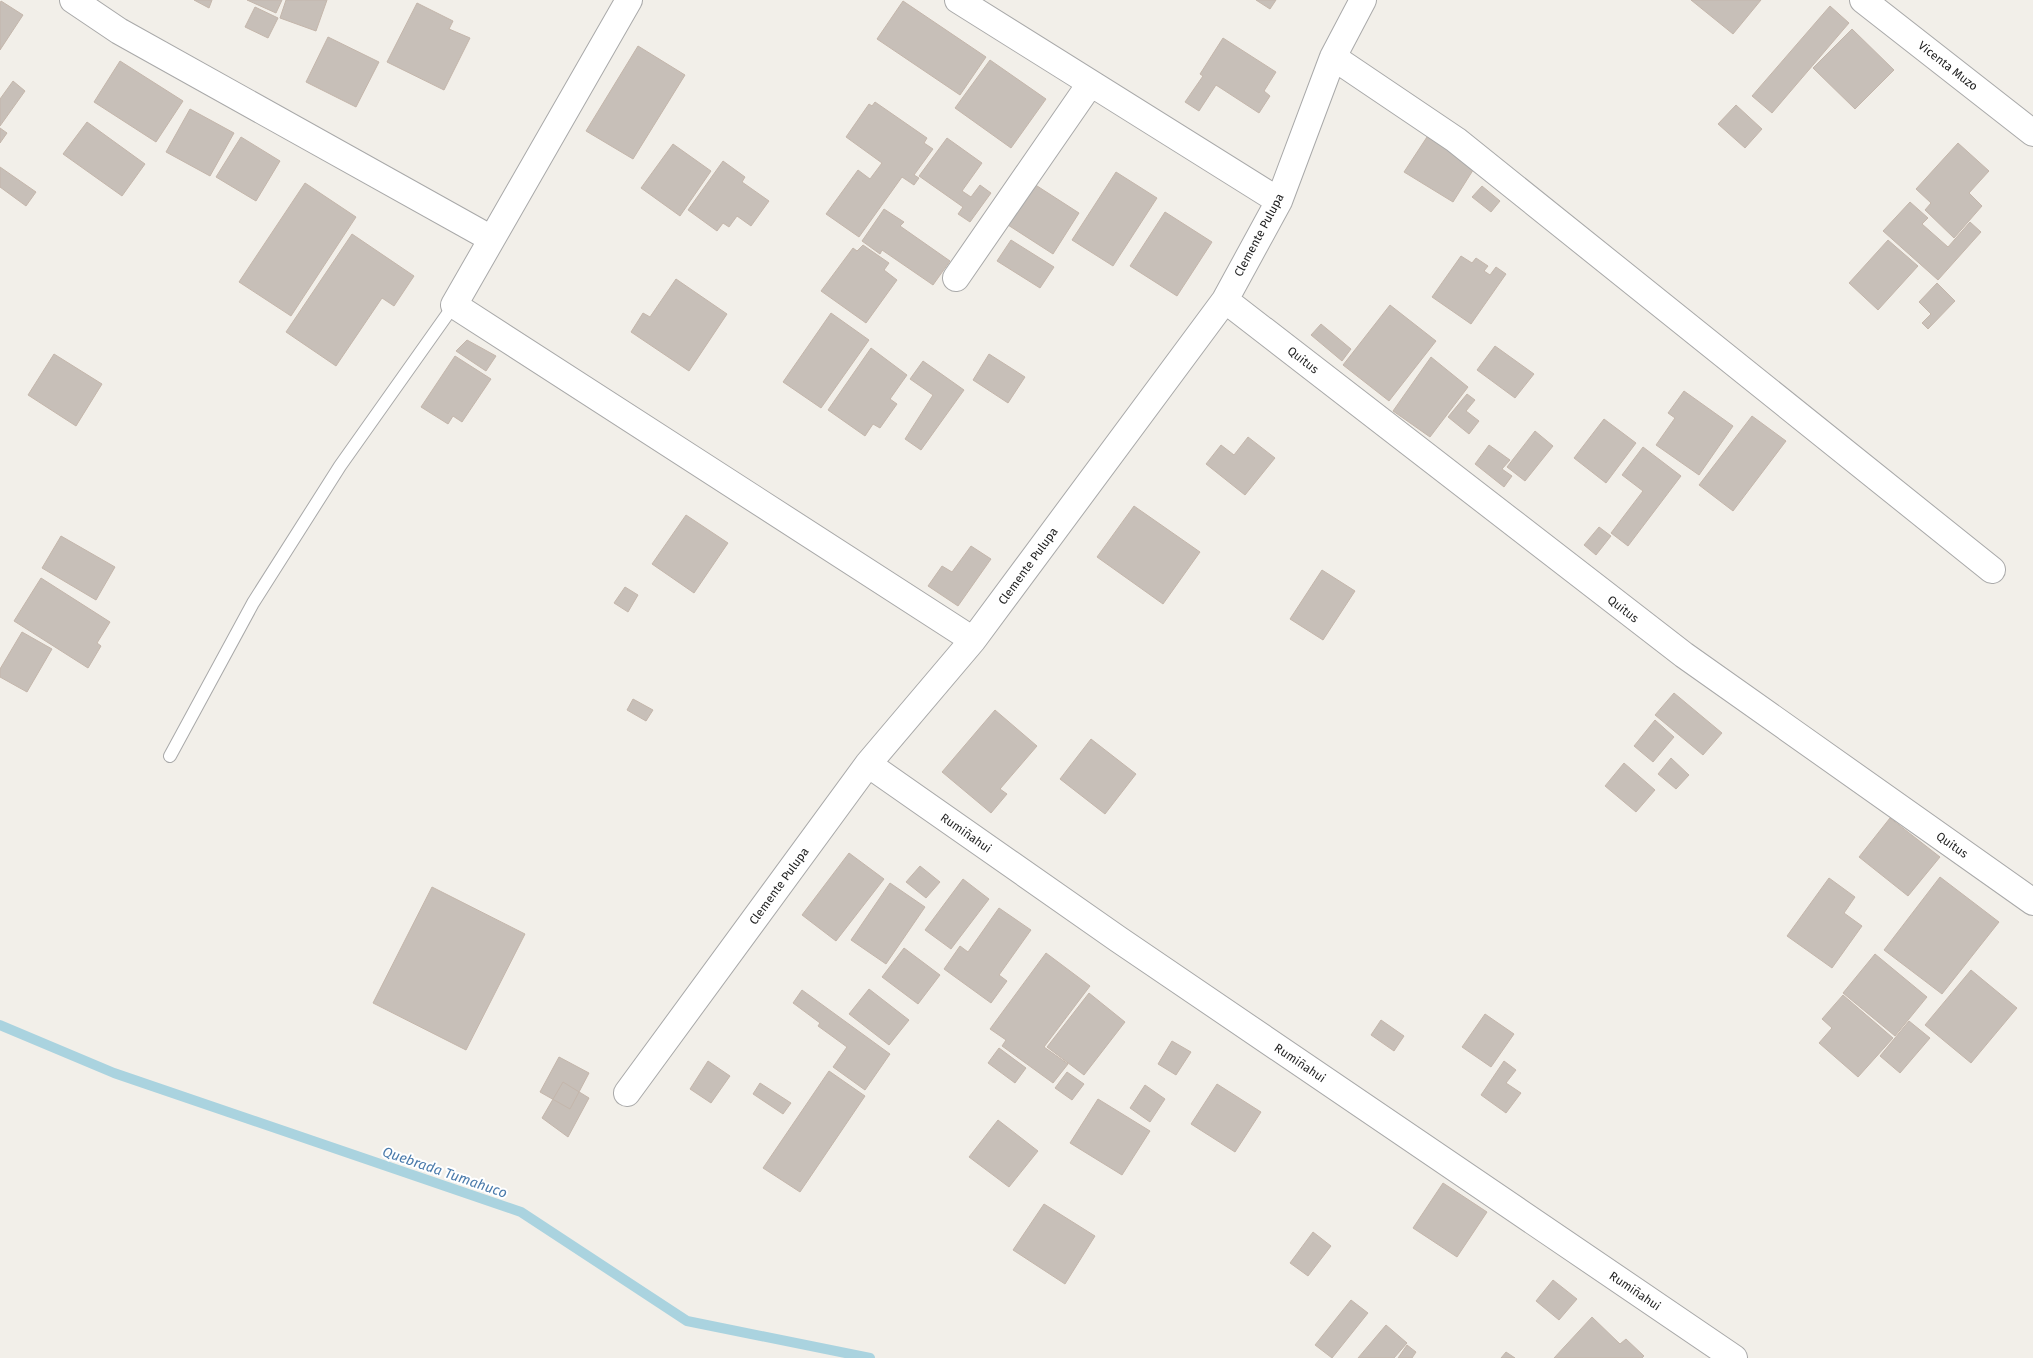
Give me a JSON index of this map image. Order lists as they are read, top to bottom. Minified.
{"streets":{"street":["Vicenta Muzo","Clemente Pulupa","Quitus","Rumiñahui"]},"crossings":[["Clemente Pulupa","Quitus"],["Clemente Pulupa","Rumiñahui"]],"water":["Quebrada Tumahuco"]}
